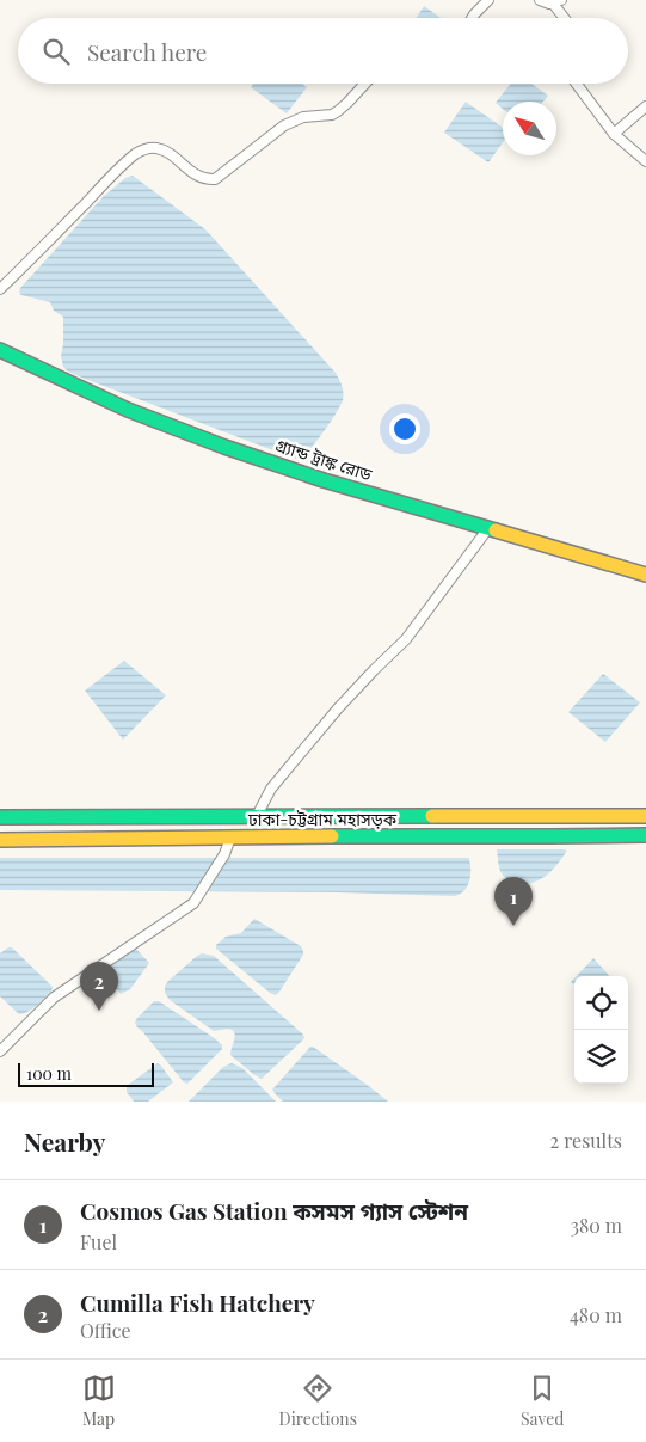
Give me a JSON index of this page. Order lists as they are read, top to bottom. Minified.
{"streets":{"highway":["গ্র্যান্ড ট্রাঙ্ক রোড","ঢাকা-চট্টগ্রাম মহাসড়ক"]},"scale_bar":"100 m","north":"top left","page":{"search":"Search here","pins":["1","2"],"scale":"100 m","heading":["Nearby","2 results"],"list":[{"mark":"1","name":"Cosmos Gas Station কসমস গ্যাস স্টেশন","note":"Fuel","value":"380 m"},{"mark":"2","name":"Cumilla Fish Hatchery","note":"Office","value":"480 m"}],"nav":["Map","Directions","Saved"]}}
